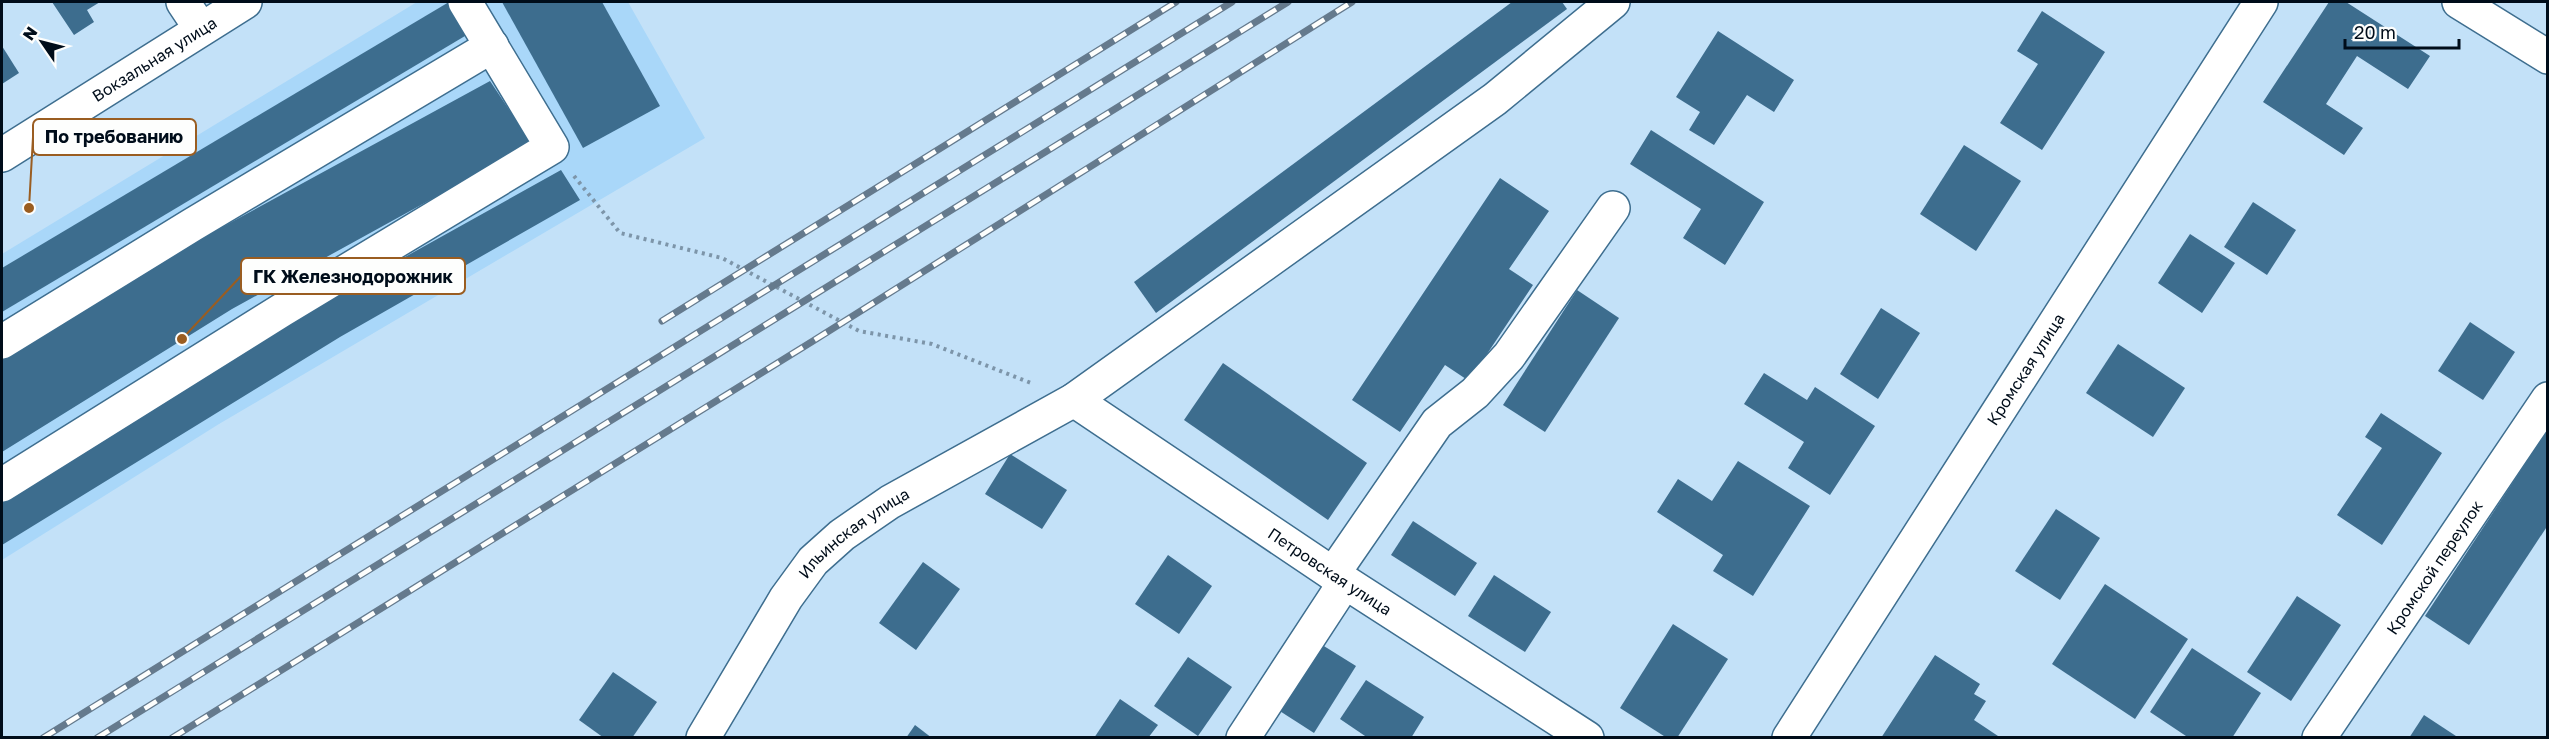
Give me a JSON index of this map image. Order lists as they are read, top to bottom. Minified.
{"streets":{"street":["Вокзальная улица","Кромская улица","Ильинская улица","Кромской переулок","Петровская улица"]},"crossings":[["Ильинская улица","Петровская улица"]],"places":["По требованию","ГК Железнодорожник"],"scale_bar":"20 m","north":"top left"}
